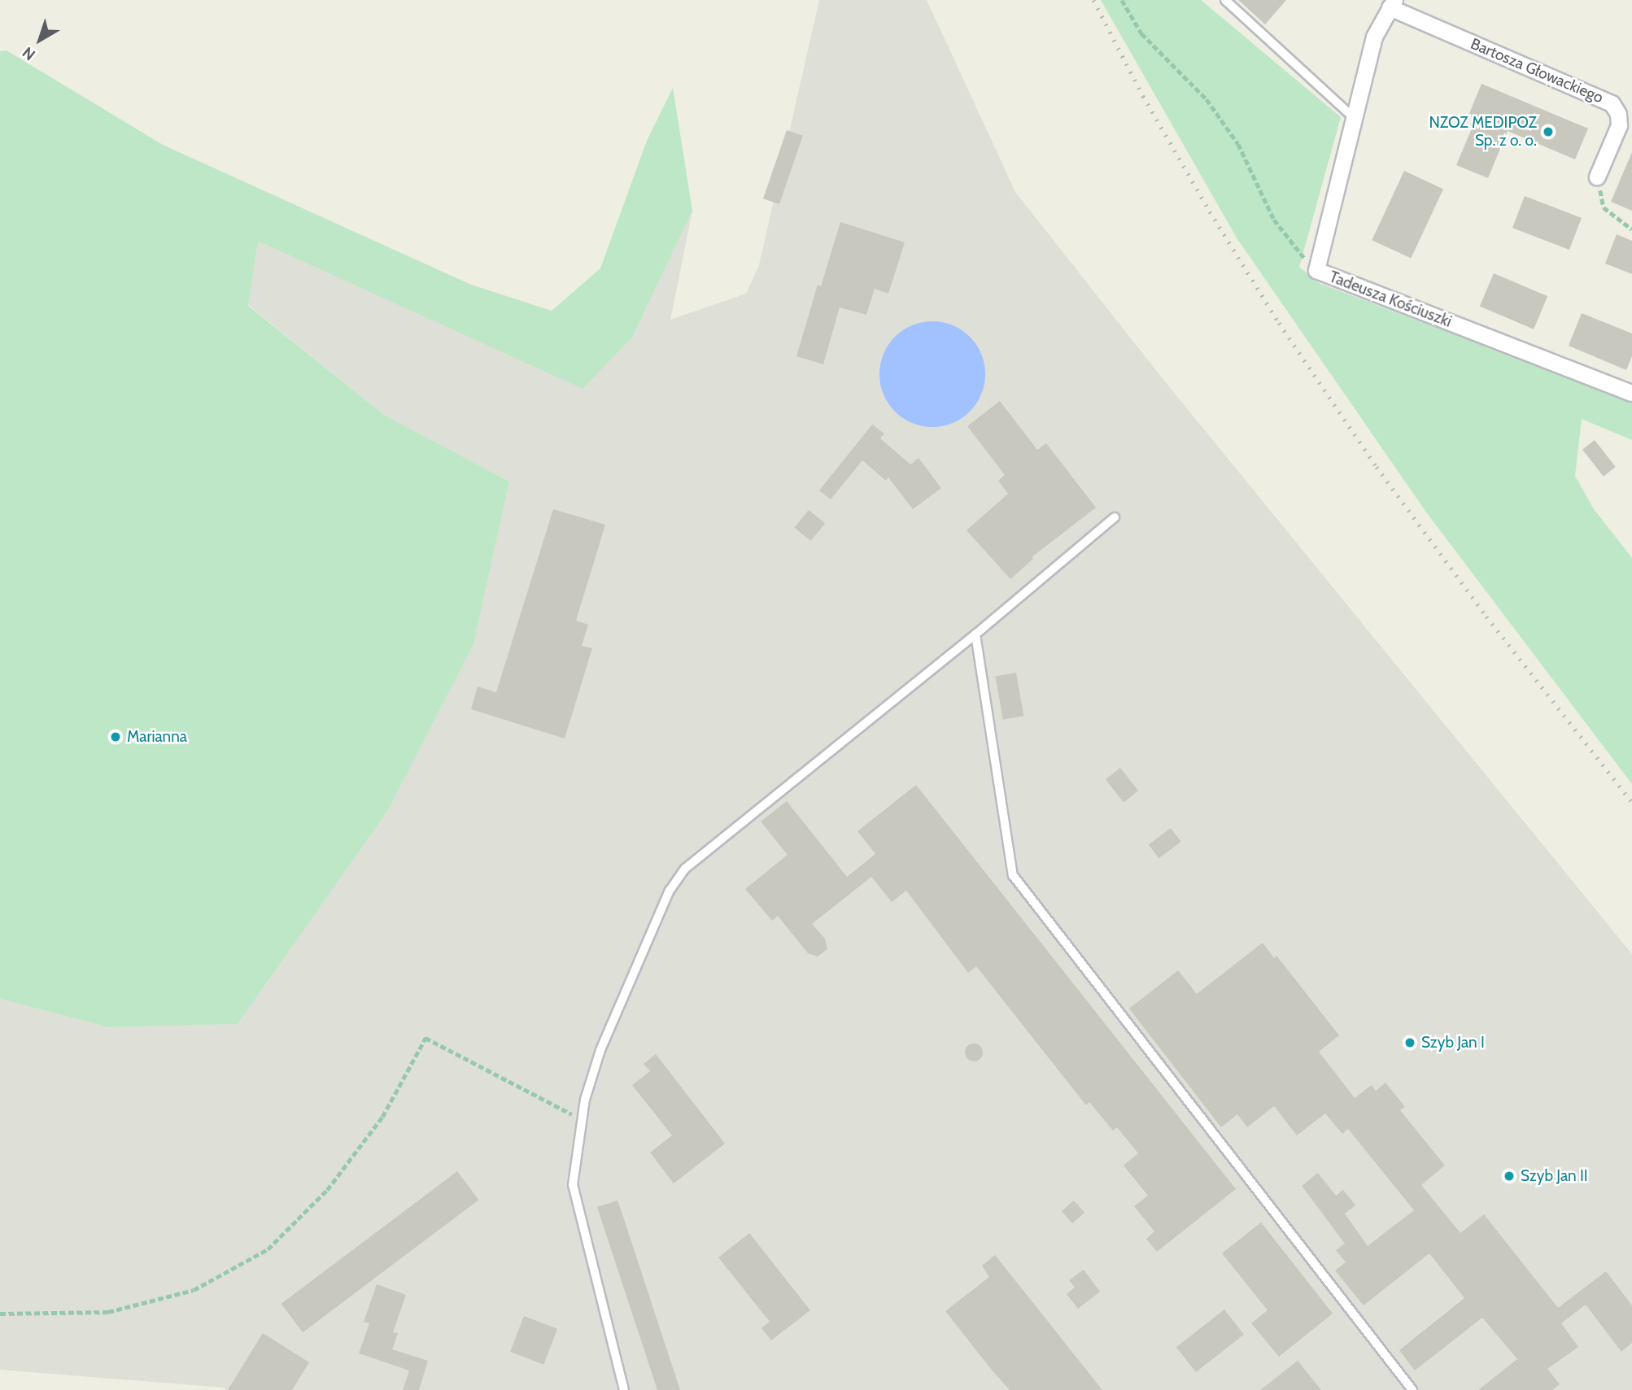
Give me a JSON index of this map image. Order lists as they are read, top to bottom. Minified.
{"streets":{"street":["Bartosza Głowackiego","Tadeusza Kościuszki"]},"crossings":[["Bartosza Głowackiego","Tadeusza Kościuszki"]],"places":["NZOZ MEDIPOZ Sp. z o. o.","Marianna","Szyb Jan I","Szyb Jan II"],"north":"bottom left"}
